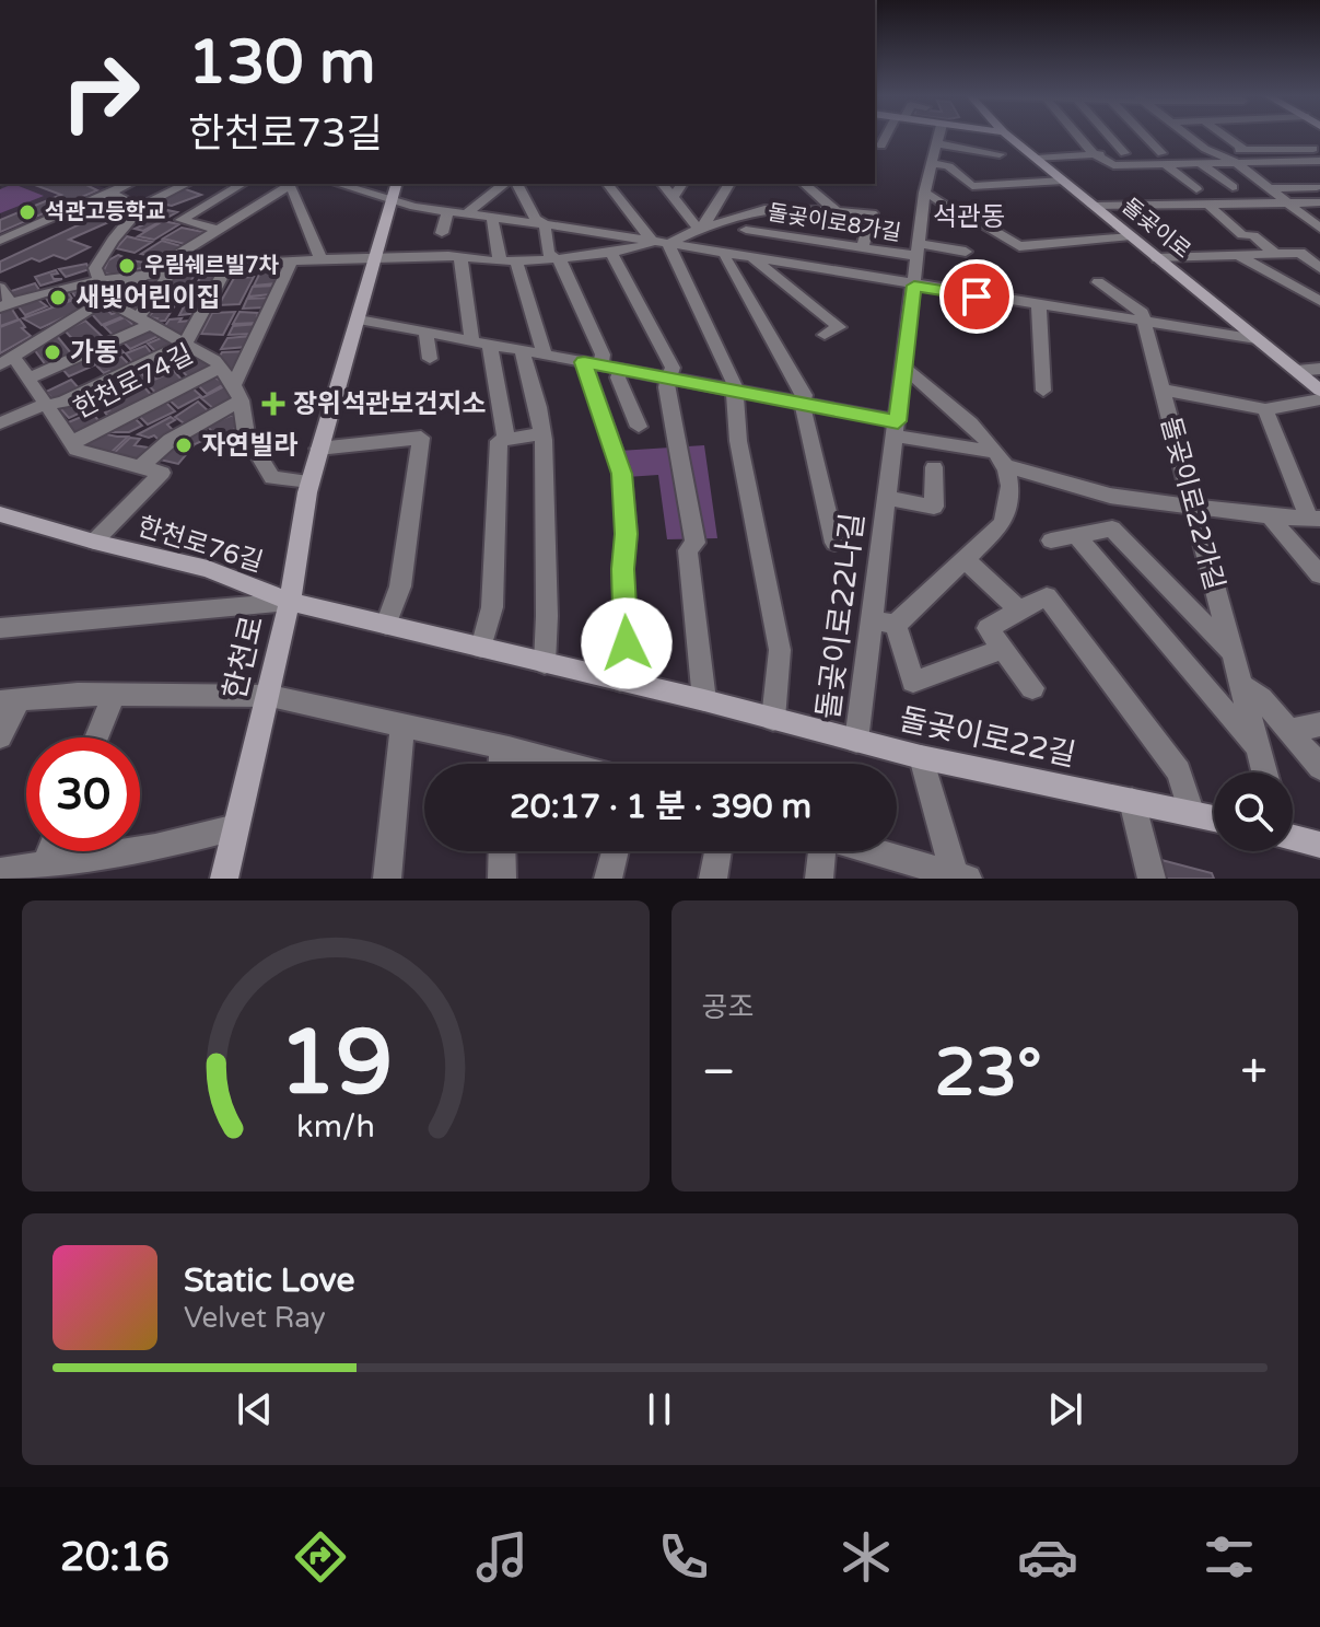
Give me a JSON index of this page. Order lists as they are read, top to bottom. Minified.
{"streets":{"main road":["돌곶이로","한천로76길","한천로","돌곶이로22길"],"street":["돌곶이로8가길","한천로74길","돌곶이로22가길","돌곶이로22나길"]},"crossings":[["돌곶이로8가길","돌곶이로22나길"],["한천로74길","한천로"],["한천로76길","한천로"],["한천로76길","돌곶이로22길"],["돌곶이로22나길","돌곶이로22길"],["한천로","돌곶이로22길"]],"districts":["석관동"],"places":{"other":["석관고등학교","우림쉐르빌7차","새빛어린이집","가동","자연빌라"],"health":["장위석관보건지소"]},"page":{"turn":["130 m","한천로73길"],"limit":"30","trip":"20:17 · 1 분 · 390 m","tile":"공조","heat":["−","23°","+"],"song":["Static Love","Velvet Ray"],"tabs":"20:16","gauge":["19","km/h"]}}
